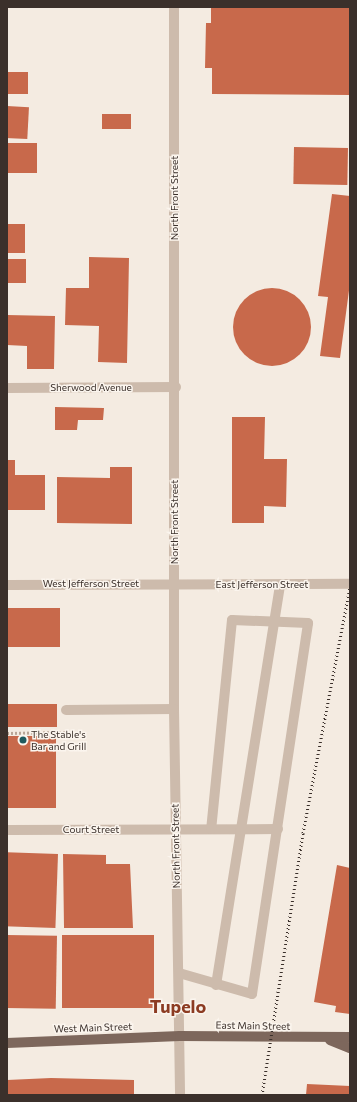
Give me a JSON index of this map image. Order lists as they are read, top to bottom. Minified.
{"streets":{"main road":["East Main Street","West Main Street"],"street":["North Front Street","Sherwood Avenue","West Jefferson Street","East Jefferson Street","Court Street"]},"crossings":[["North Front Street","Sherwood Avenue"],["North Front Street","West Jefferson Street"],["North Front Street","East Jefferson Street"],["North Front Street","Court Street"],["North Front Street","East Main Street"],["North Front Street","West Main Street"],["West Jefferson Street","East Jefferson Street"],["East Main Street","West Main Street"]],"districts":["Tupelo"],"places":["The Stable's Bar and Grill"]}
